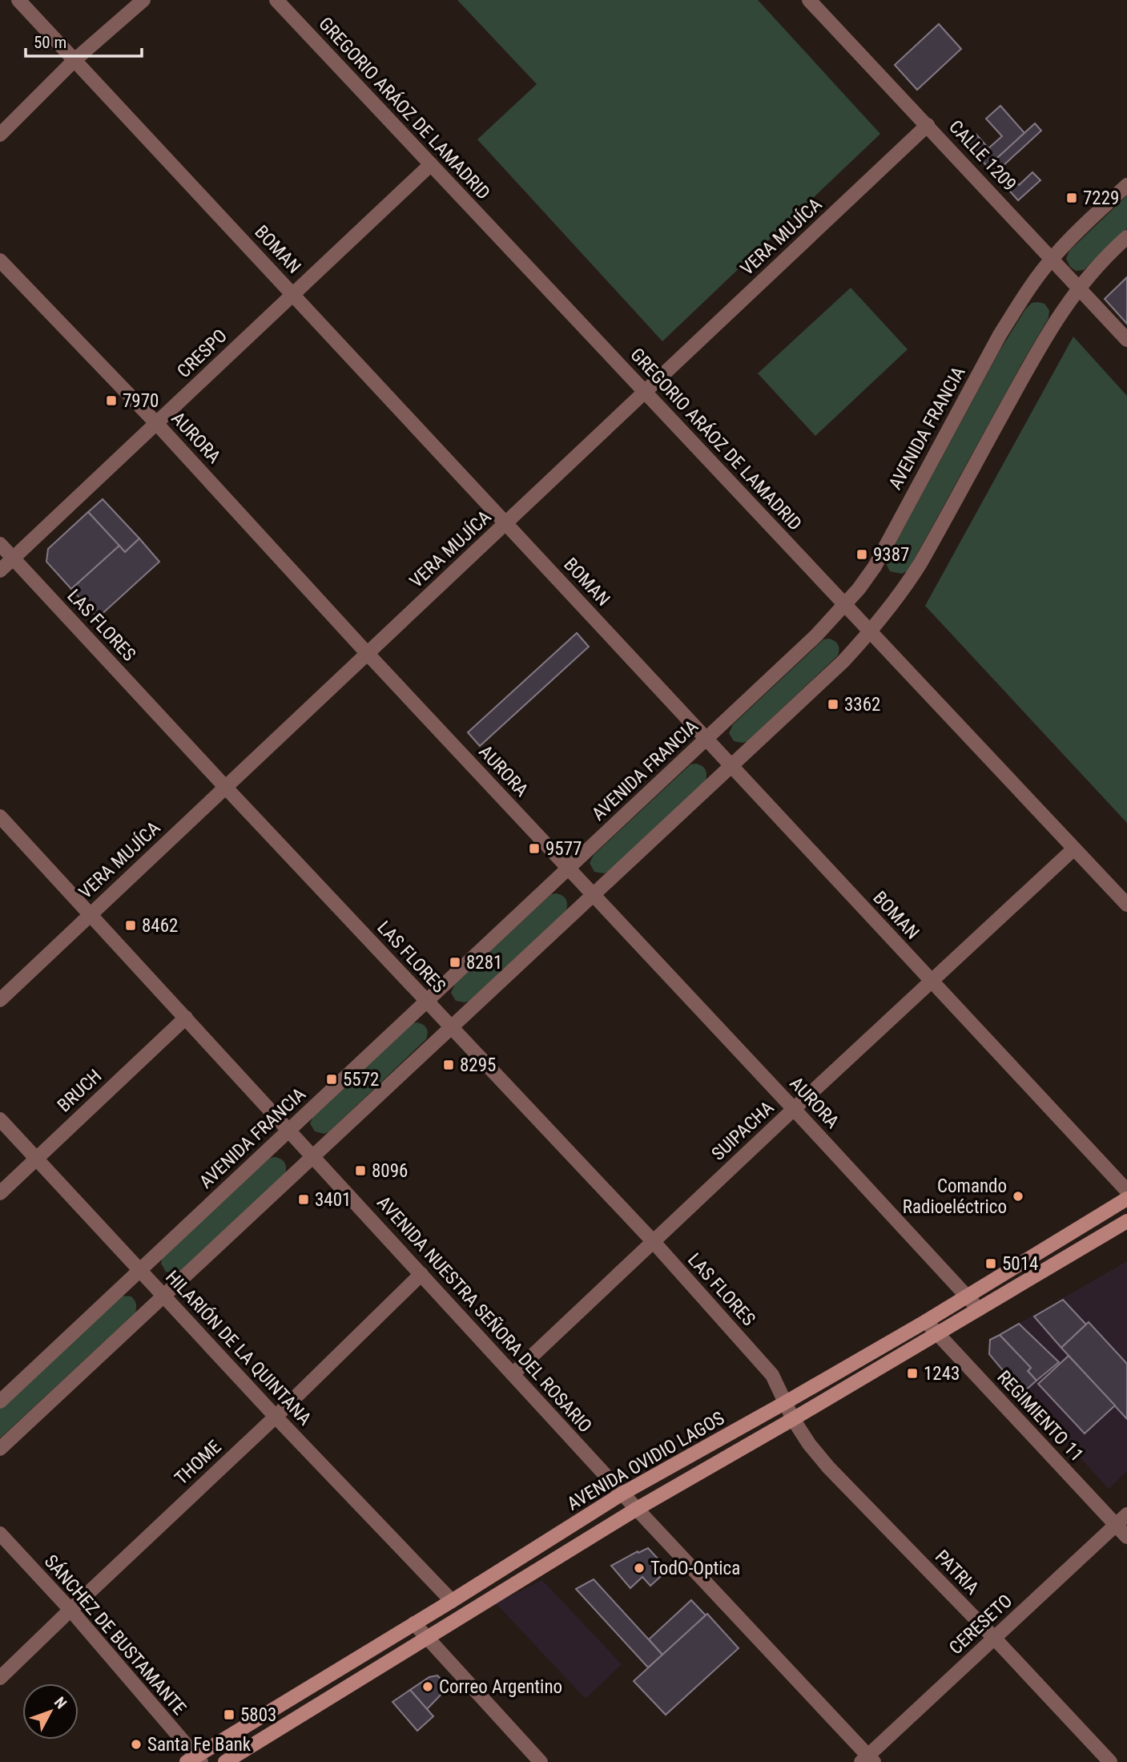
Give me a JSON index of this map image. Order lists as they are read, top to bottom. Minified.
{"streets":{"main road":["AVENIDA OVIDIO LAGOS"],"street":["GREGORIO ARÁOZ DE LAMADRID","CALLE 1209","VERA MUJÍCA","BOMAN","CRESPO","AVENIDA FRANCIA","AURORA","LAS FLORES","BRUCH","SUIPACHA","AVENIDA NUESTRA SEÑORA DEL ROSARIO","HILARIÓN DE LA QUINTANA","REGIMIENTO 11","THOME","PATRIA","CERESETO","SÁNCHEZ DE BUSTAMANTE"]},"crossings":[["GREGORIO ARÁOZ DE LAMADRID","VERA MUJÍCA"],["GREGORIO ARÁOZ DE LAMADRID","CRESPO"],["GREGORIO ARÁOZ DE LAMADRID","AVENIDA FRANCIA"],["GREGORIO ARÁOZ DE LAMADRID","SUIPACHA"],["CALLE 1209","VERA MUJÍCA"],["CALLE 1209","AVENIDA FRANCIA"],["VERA MUJÍCA","BOMAN"],["VERA MUJÍCA","AURORA"],["VERA MUJÍCA","LAS FLORES"],["VERA MUJÍCA","AVENIDA NUESTRA SEÑORA DEL ROSARIO"],["BOMAN","CRESPO"],["BOMAN","AVENIDA FRANCIA"],["BOMAN","SUIPACHA"],["CRESPO","AURORA"],["CRESPO","LAS FLORES"],["AVENIDA FRANCIA","AURORA"],["AVENIDA FRANCIA","LAS FLORES"],["AVENIDA FRANCIA","AVENIDA NUESTRA SEÑORA DEL ROSARIO"],["AVENIDA FRANCIA","HILARIÓN DE LA QUINTANA"],["AURORA","SUIPACHA"],["AURORA","AVENIDA OVIDIO LAGOS"],["LAS FLORES","SUIPACHA"],["LAS FLORES","AVENIDA OVIDIO LAGOS"],["LAS FLORES","PATRIA"],["BRUCH","AVENIDA NUESTRA SEÑORA DEL ROSARIO"],["BRUCH","HILARIÓN DE LA QUINTANA"],["SUIPACHA","AVENIDA NUESTRA SEÑORA DEL ROSARIO"],["AVENIDA NUESTRA SEÑORA DEL ROSARIO","AVENIDA OVIDIO LAGOS"],["AVENIDA NUESTRA SEÑORA DEL ROSARIO","THOME"],["AVENIDA NUESTRA SEÑORA DEL ROSARIO","CERESETO"],["HILARIÓN DE LA QUINTANA","AVENIDA OVIDIO LAGOS"],["HILARIÓN DE LA QUINTANA","THOME"],["REGIMIENTO 11","AVENIDA OVIDIO LAGOS"],["REGIMIENTO 11","CERESETO"],["AVENIDA OVIDIO LAGOS","PATRIA"],["AVENIDA OVIDIO LAGOS","SÁNCHEZ DE BUSTAMANTE"],["THOME","SÁNCHEZ DE BUSTAMANTE"],["PATRIA","CERESETO"]],"places":{"transit":["7229","7970","9387","3362","9577","8462","8281","8295","5572","8096","3401","5014","1243","5803"],"other":["Comando Radioeléctrico","TodO-Optica","Correo Argentino","Santa Fe Bank"]},"scale_bar":"50 m","north":"top right"}
